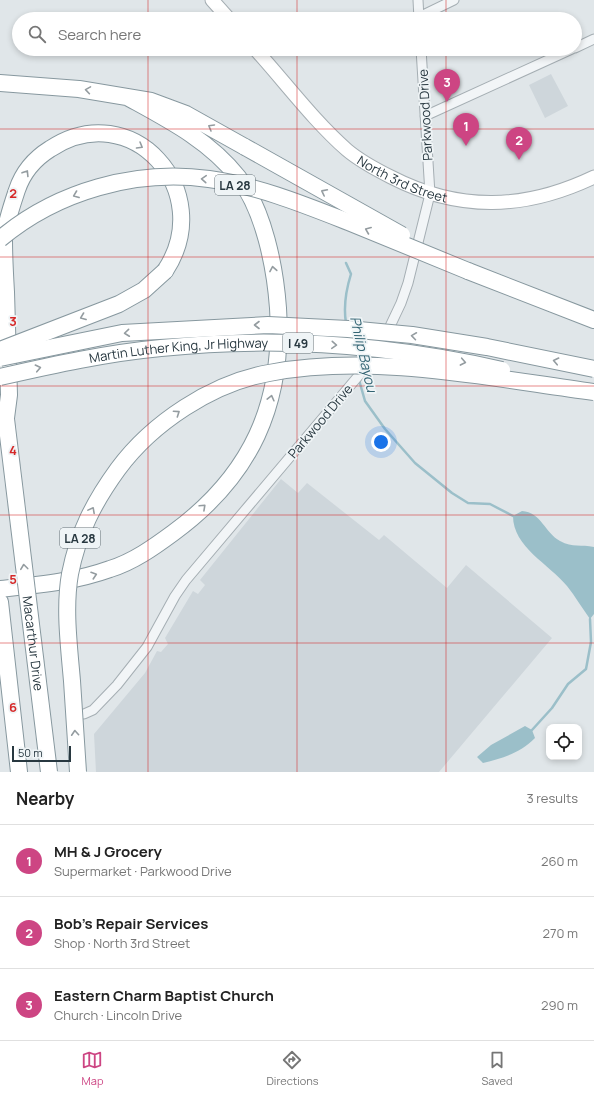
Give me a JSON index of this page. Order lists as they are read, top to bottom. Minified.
{"streets":{"highway":["LA 28","I 49","Martin Luther King, Jr Highway","Macarthur Drive"],"main road":["North 3rd Street"],"street":["Parkwood Drive"]},"crossings":[["Parkwood Drive","North 3rd Street"],["LA 28","Martin Luther King, Jr Highway"]],"water":["Philip Bayou"],"scale_bar":"50 m","page":{"search":"Search here","pins":["3","1","2"],"scale":"50 m","heading":["Nearby","3 results"],"list":[{"mark":"1","name":"MH & J Grocery","note":"Supermarket · Parkwood Drive","value":"260 m"},{"mark":"2","name":"Bob's Repair Services","note":"Shop · North 3rd Street","value":"270 m"},{"mark":"3","name":"Eastern Charm Baptist Church","note":"Church · Lincoln Drive","value":"290 m"}],"nav":["Map","Directions","Saved"]},"grid":{"rows":["2","3","4","5","6"]}}
